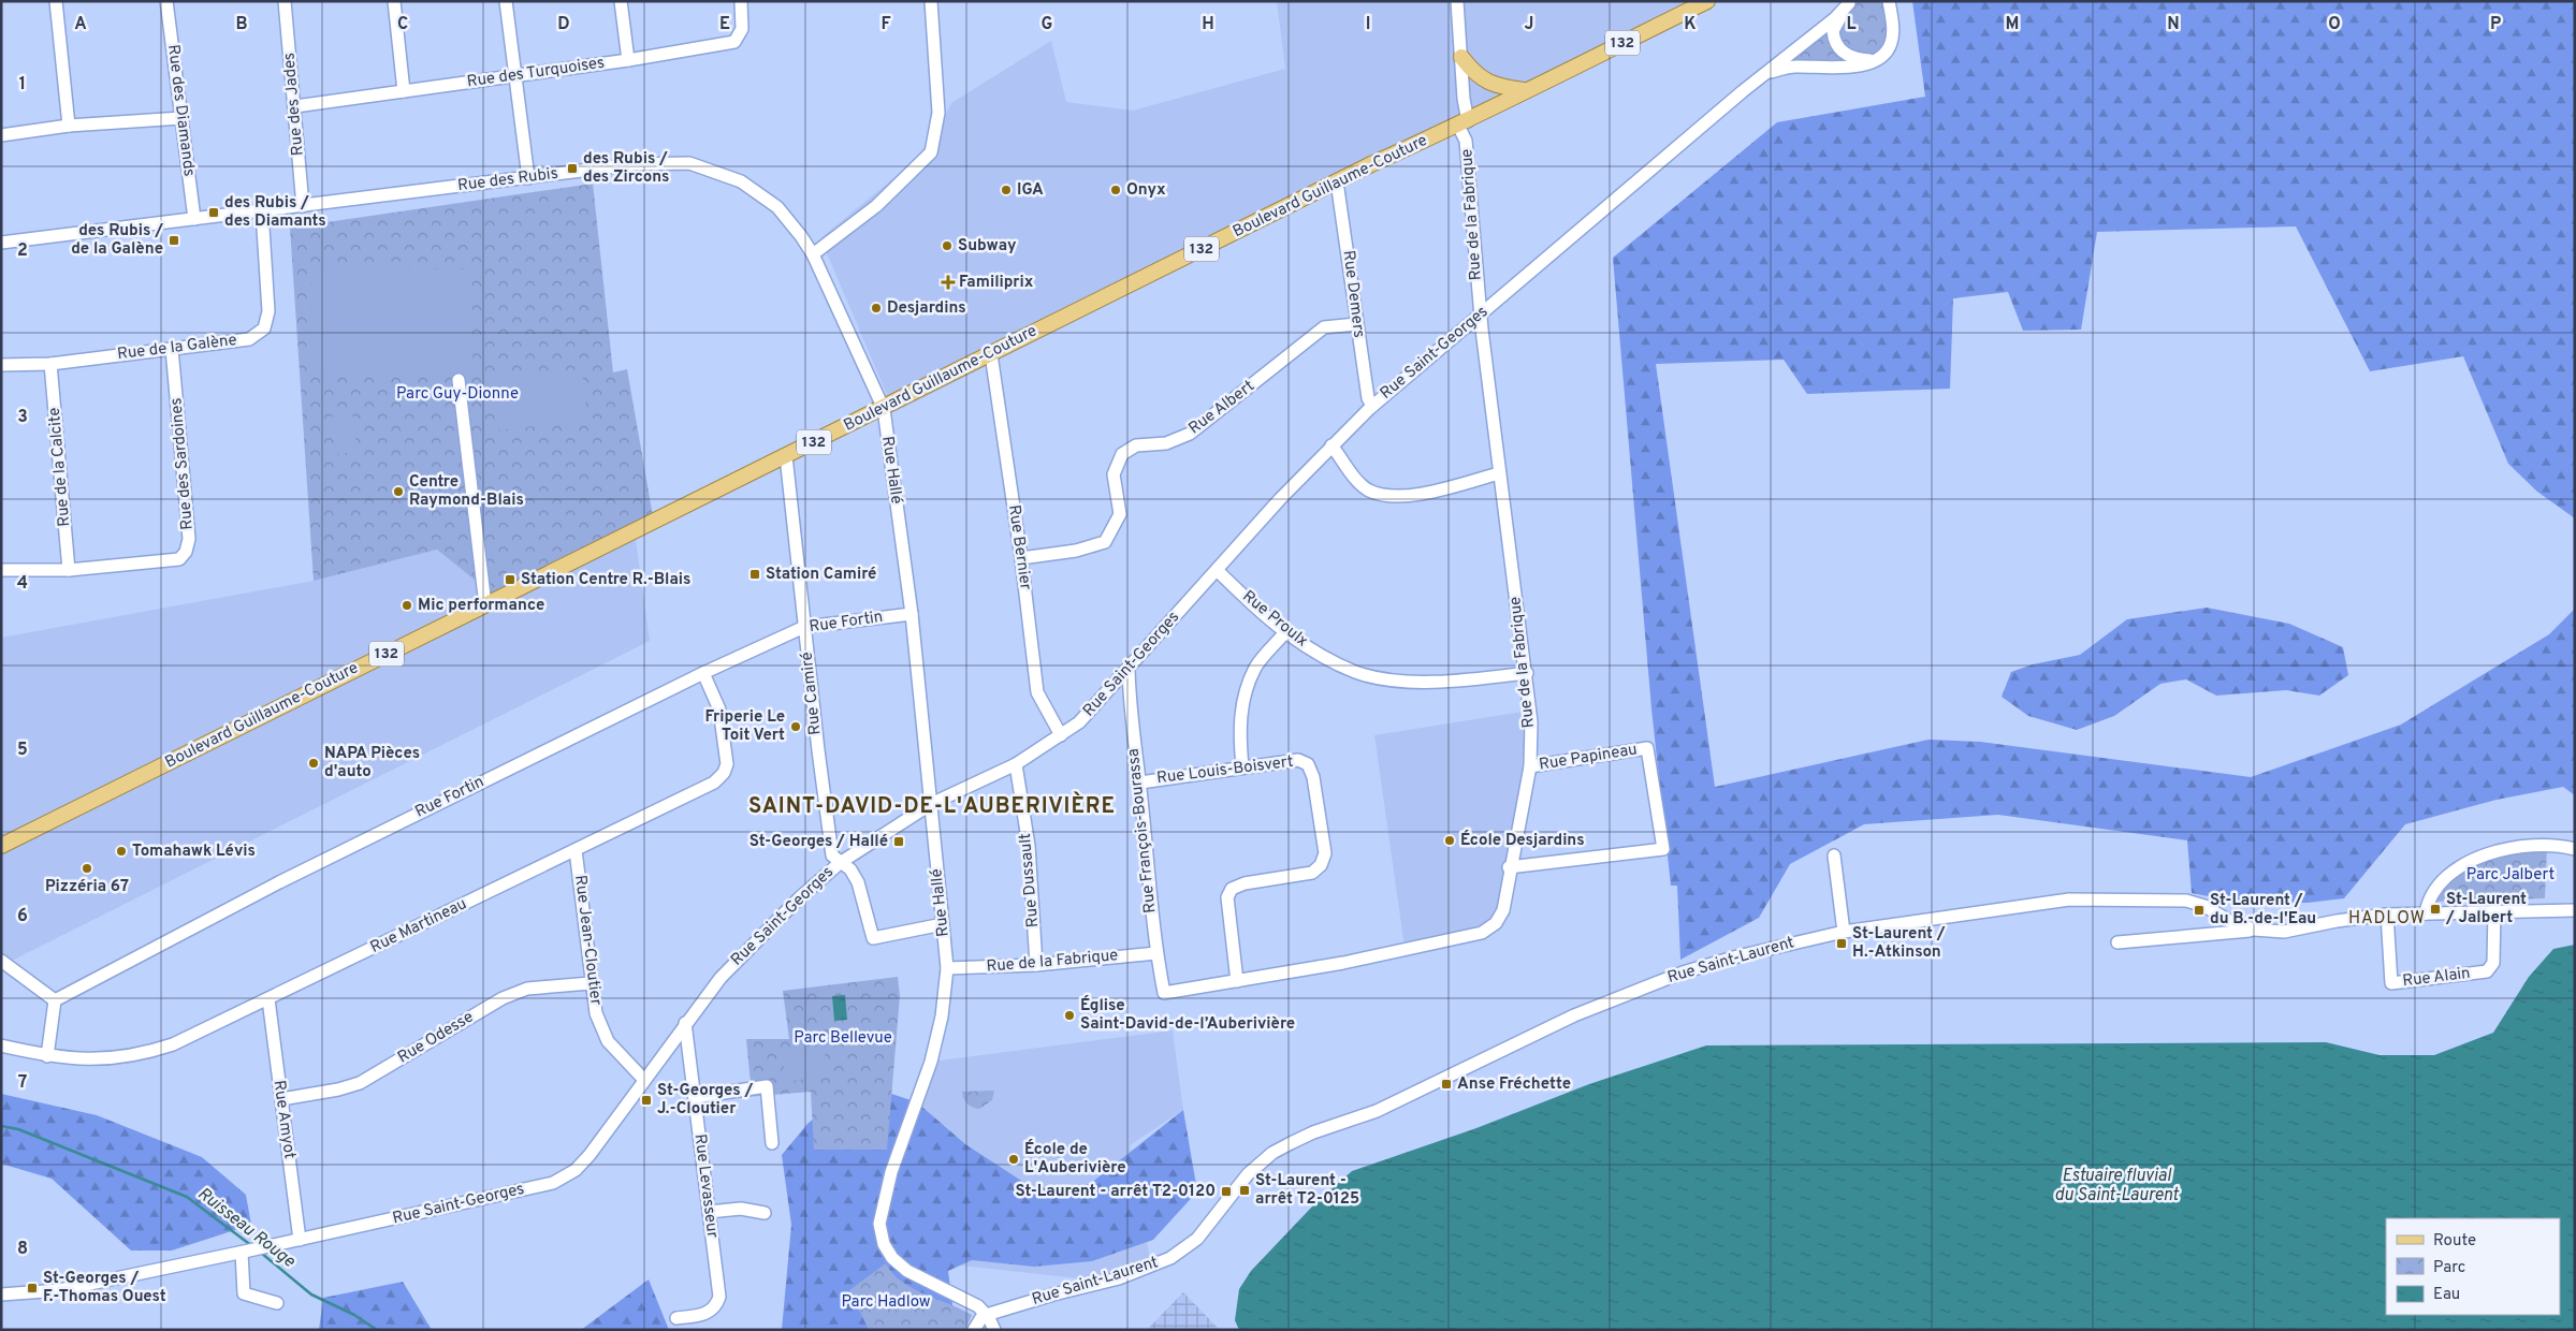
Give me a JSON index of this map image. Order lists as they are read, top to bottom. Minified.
{"streets":{"main road":["132","Boulevard Guillaume-Couture"],"street":["Rue des Turquoises","Rue des Jades","Rue des Diamands","Rue des Rubis","Rue de la Fabrique","Rue Demers","Rue de la Galène","Rue Saint-Georges","Rue Albert","Rue des Sardoines","Rue de la Calcite","Rue Hallé","Rue Bernier","Rue Proulx","Rue Fortin","Rue Camiré","Rue Papineau","Rue Louis-Boisvert","Rue François-Bourassa","Rue Dussault","Rue Martineau","Rue Jean-Cloutier","Rue Saint-Laurent","Rue Alain","Rue Odesse","Rue Amyot","Rue Levasseur"]},"crossings":[["Rue des Turquoises","Rue des Jades"],["Rue des Jades","Rue des Rubis"],["Rue des Diamands","Rue des Rubis"],["Rue des Rubis","Boulevard Guillaume-Couture"],["Rue des Rubis","Rue de la Galène"],["Rue des Rubis","Rue Hallé"],["Boulevard Guillaume-Couture","Rue de la Fabrique"],["Boulevard Guillaume-Couture","Rue Demers"],["Boulevard Guillaume-Couture","Rue Hallé"],["Boulevard Guillaume-Couture","Rue Bernier"],["Boulevard Guillaume-Couture","Rue Camiré"],["Rue de la Fabrique","Rue Saint-Georges"],["Rue de la Fabrique","Rue Hallé"],["Rue de la Fabrique","Rue Proulx"],["Rue de la Fabrique","Rue Papineau"],["Rue de la Fabrique","Rue Louis-Boisvert"],["Rue de la Fabrique","Rue François-Bourassa"],["Rue de la Fabrique","Rue Dussault"],["Rue Demers","Rue Saint-Georges"],["Rue Demers","Rue Albert"],["Rue de la Galène","Rue des Sardoines"],["Rue de la Galène","Rue de la Calcite"],["Rue Saint-Georges","Rue Hallé"],["Rue Saint-Georges","Rue Bernier"],["Rue Saint-Georges","Rue Proulx"],["Rue Saint-Georges","Rue Camiré"],["Rue Saint-Georges","Rue François-Bourassa"],["Rue Saint-Georges","Rue Dussault"],["Rue Saint-Georges","Rue Jean-Cloutier"],["Rue Saint-Georges","Rue Amyot"],["Rue Saint-Georges","Rue Levasseur"],["Rue Albert","Rue Bernier"],["Rue des Sardoines","Rue de la Calcite"],["Rue Hallé","Rue Fortin"],["Rue Hallé","Rue Saint-Laurent"],["Rue Fortin","Rue Camiré"],["Rue Fortin","Rue Martineau"],["Rue Louis-Boisvert","Rue François-Bourassa"],["Rue Martineau","Rue Jean-Cloutier"],["Rue Martineau","Rue Amyot"],["Rue Jean-Cloutier","Rue Odesse"],["Rue Saint-Laurent","Rue Alain"],["Rue Odesse","Rue Amyot"]],"districts":["SAINT-DAVID-DE-L'AUBERIVIÈRE","HADLOW"],"water":["Estuaire fluvial du Saint-Laurent","Ruisseau Rouge"],"parks":["Parc Guy-Dionne","Parc Jalbert","Parc Bellevue","Parc Hadlow"],"places":{"transit":["des Rubis / des Zircons","des Rubis / des Diamants","des Rubis / de la Galène","Station Camiré","Station Centre R.-Blais","St-Georges / Hallé","St-Laurent / Jalbert","St-Laurent / du B.-de-l'Eau","St-Laurent / H.-Atkinson","Anse Fréchette","St-Georges / J.-Cloutier","St-Laurent - arrêt T2-0125","St-Laurent - arrêt T2-0120","St-Georges / F.-Thomas Ouest"],"other":["IGA","Onyx","Subway","Desjardins","Centre Raymond-Blais","Mic performance","Friperie Le Toit Vert","NAPA Pièces d'auto","École Desjardins","Tomahawk Lévis","Pizzéria 67","Église Saint-David-de-l’Auberivière","École de L'Auberivière"],"health":["Familiprix"]},"legend":["Route","Parc","Eau"],"grid":{"columns":["A","B","C","D","E","F","G","H","I","J","K","L","M","N","O","P"],"rows":["1","2","3","4","5","6","7","8"]}}
